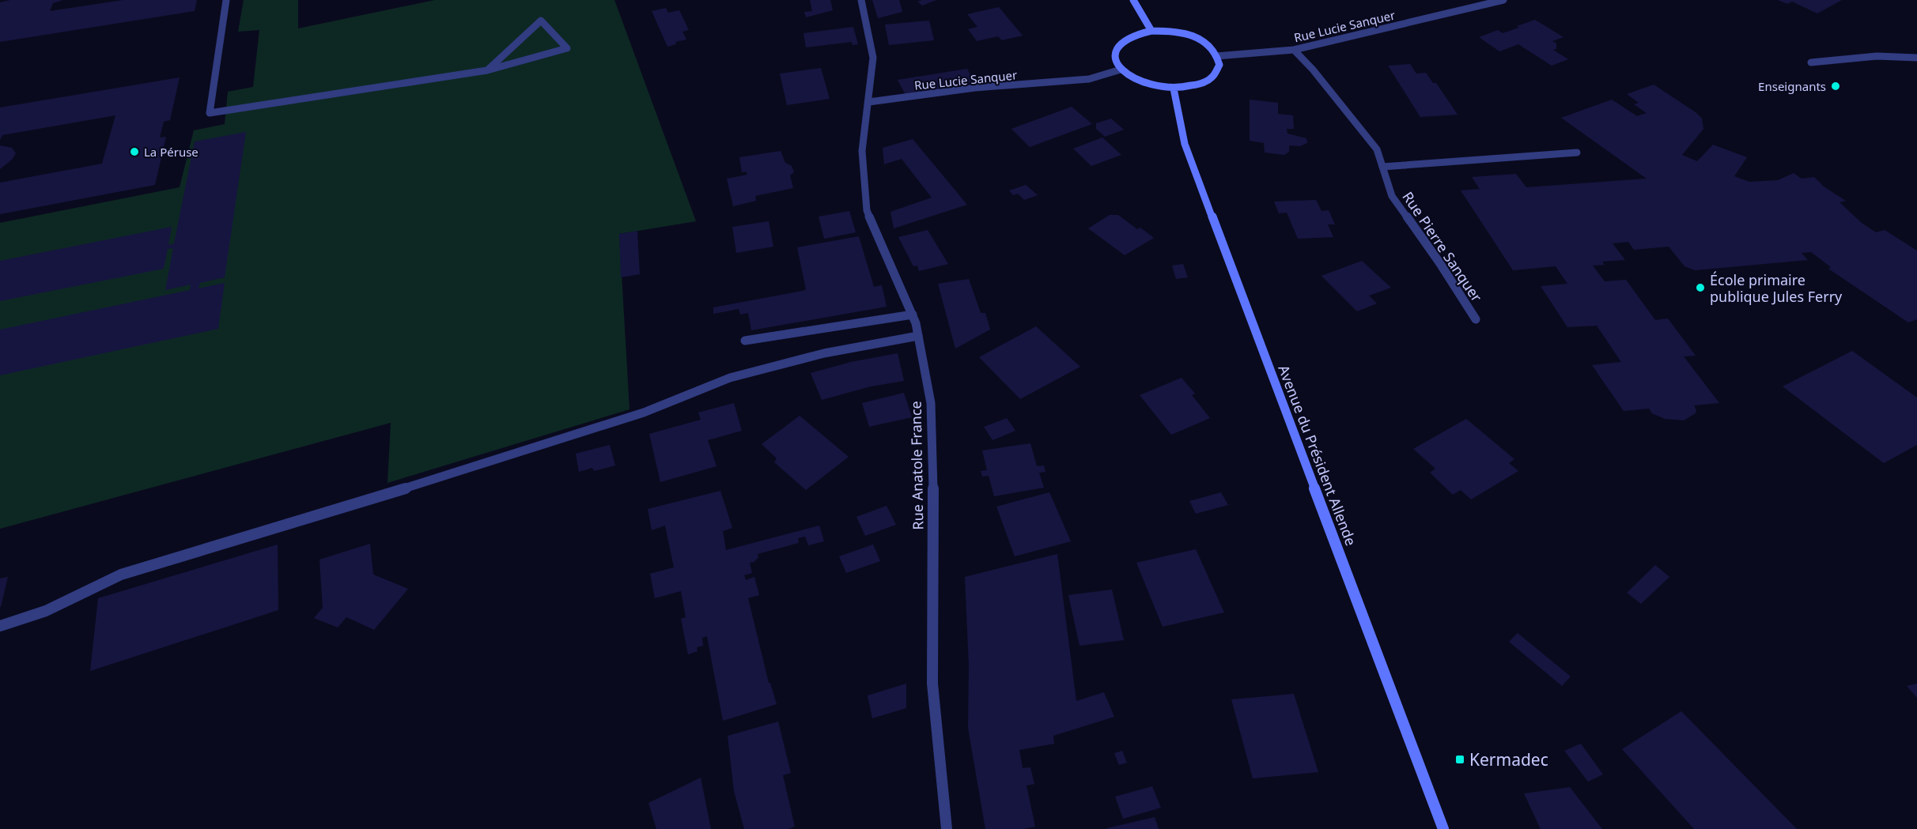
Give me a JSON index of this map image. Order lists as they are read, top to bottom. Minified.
{"streets":{"main road":["Avenue du Président Allende"],"street":["Rue Lucie Sanquer","Rue Pierre Sanquer","Rue Anatole France"]},"crossings":[["Rue Lucie Sanquer","Rue Pierre Sanquer"],["Rue Lucie Sanquer","Avenue du Président Allende"],["Rue Lucie Sanquer","Rue Anatole France"]],"places":{"other":["Enseignants","La Péruse","École primaire publique Jules Ferry"],"transit":["Kermadec"]}}
